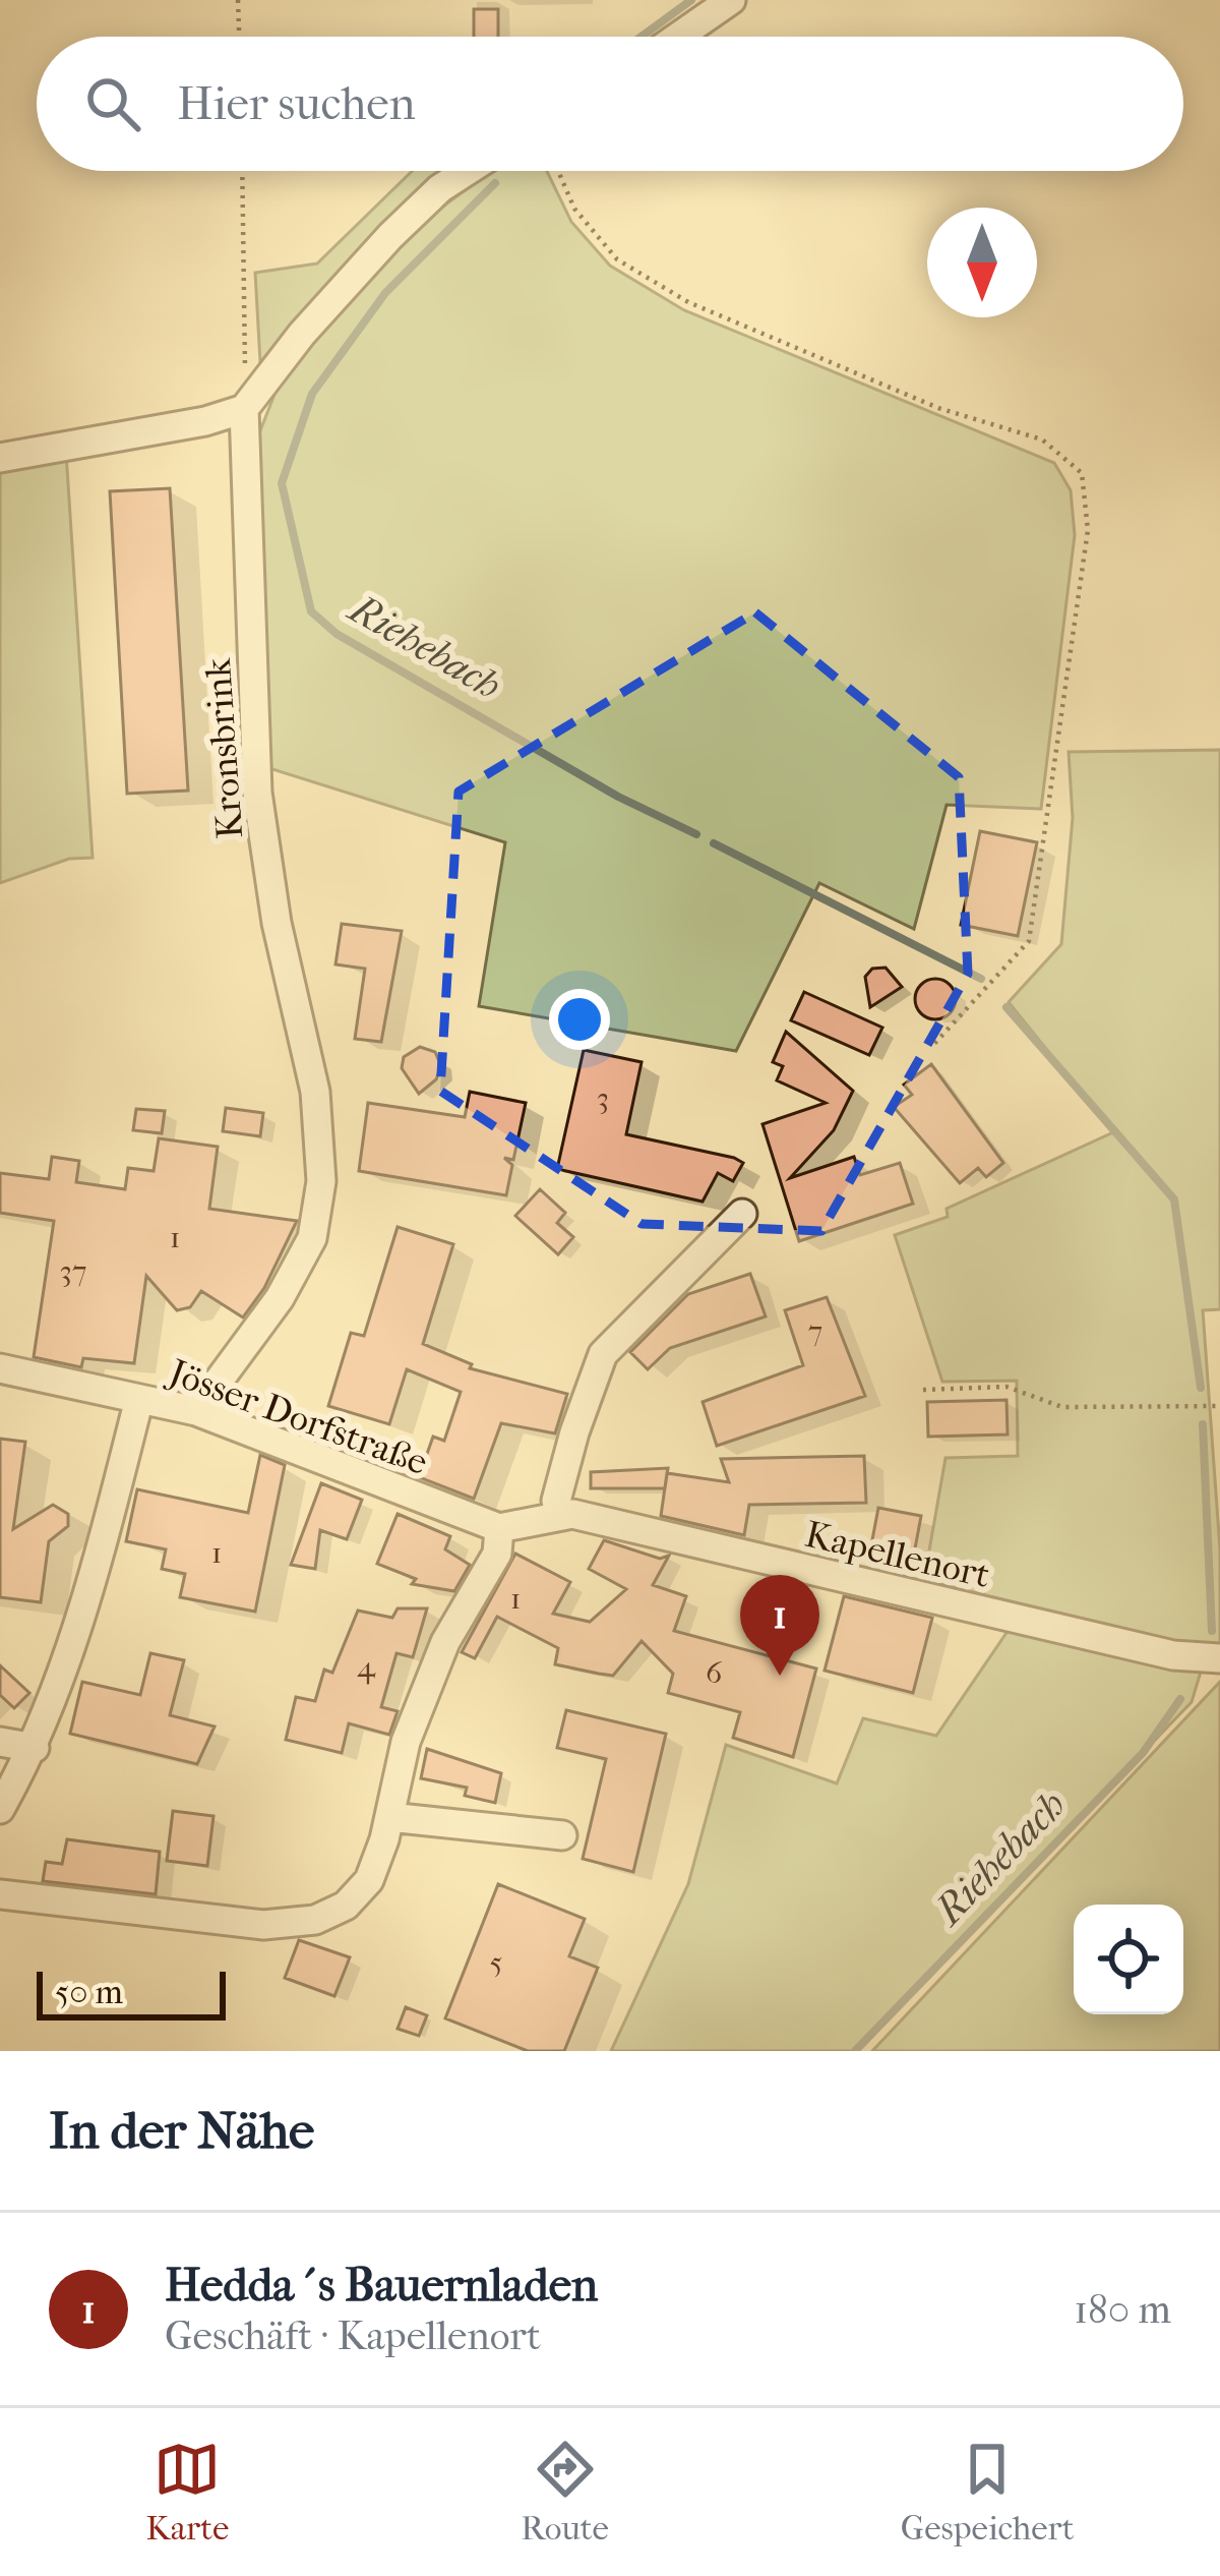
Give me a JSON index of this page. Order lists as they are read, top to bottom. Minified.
{"streets":{"street":["Kronsbrink","Jösser Dorfstraße","Kapellenort"]},"crossings":[["Kronsbrink","Jösser Dorfstraße"],["Jösser Dorfstraße","Kapellenort"]],"water":["Riehebach"],"house_numbers":["3","1","37","7","1","1","4","6","5"],"scale_bar":"50 m","north":"bottom","page":{"search":"Hier suchen","pins":"1","scale":"50 m","heading":"In der Nähe","list":[{"mark":"1","name":"Hedda´s Bauernladen","note":"Geschäft · Kapellenort","value":"180 m"}],"nav":["Karte","Route","Gespeichert"]}}
